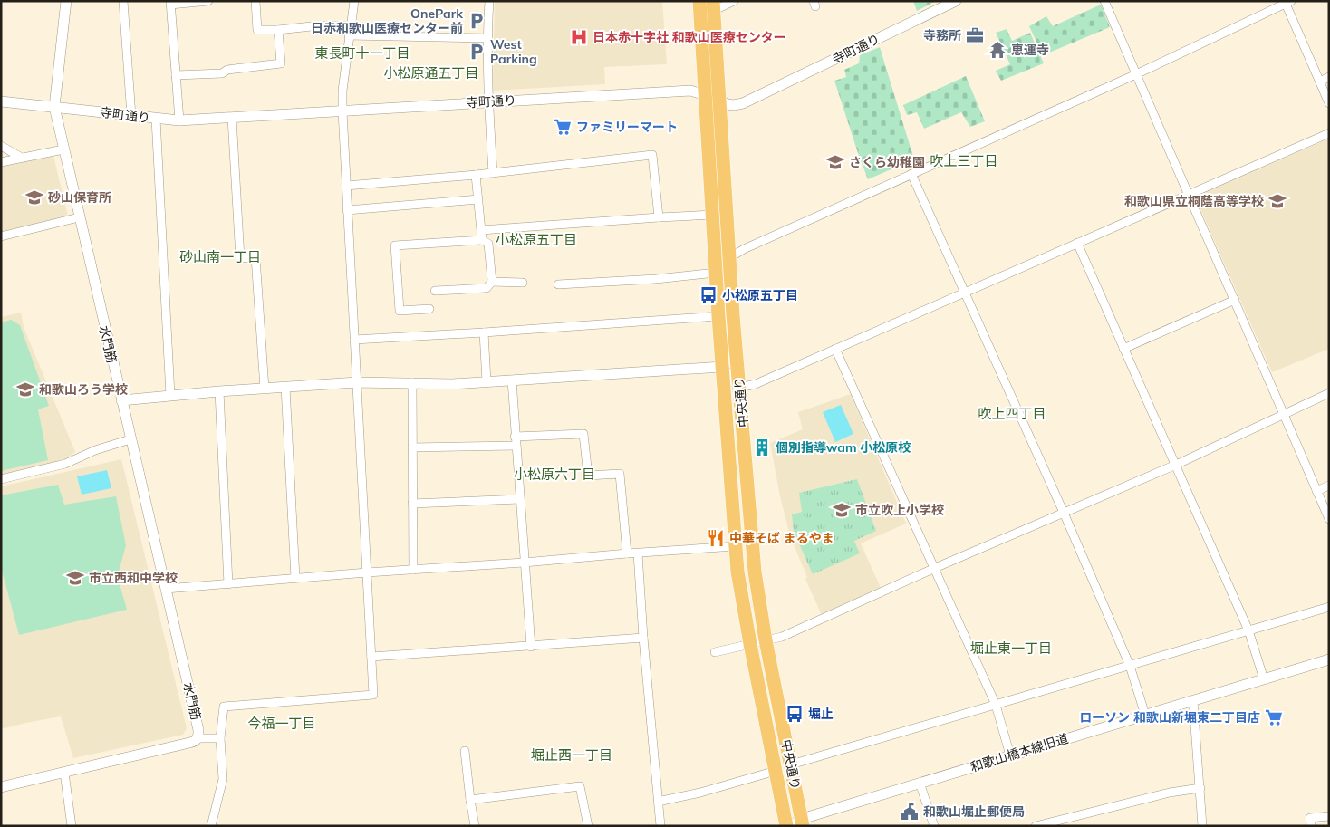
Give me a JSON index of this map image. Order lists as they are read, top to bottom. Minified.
{"streets":{"highway":["中央通り"],"street":["寺町通り","水門筋","和歌山橋本線旧道"]},"crossings":[["寺町通り","水門筋"],["寺町通り","中央通り"],["中央通り","和歌山橋本線旧道"]],"districts":["東長町十一丁目","小松原通五丁目","吹上三丁目","小松原五丁目","砂山南一丁目","吹上四丁目","小松原六丁目","堀止東一丁目","今福一丁目","堀止西一丁目"],"places":{"parking":["OnePark 日赤和歌山医療センター前","West Parking"],"office":["寺務所"],"hospital":["日本赤十字社 和歌山医療センター"],"temple":["恵運寺"],"supermarket":["ファミリーマート","ローソン 和歌山新堀東二丁目店"],"school or university":["さくら幼稚園","砂山保育所","和歌山県立桐蔭高等学校","和歌山ろう学校","市立吹上小学校","市立西和中学校"],"bus stop":["小松原五丁目","堀止"],"building":["個別指導wam 小松原校"],"restaurant":["中華そば まるやま"],"public building":["和歌山堀止郵便局"]}}
